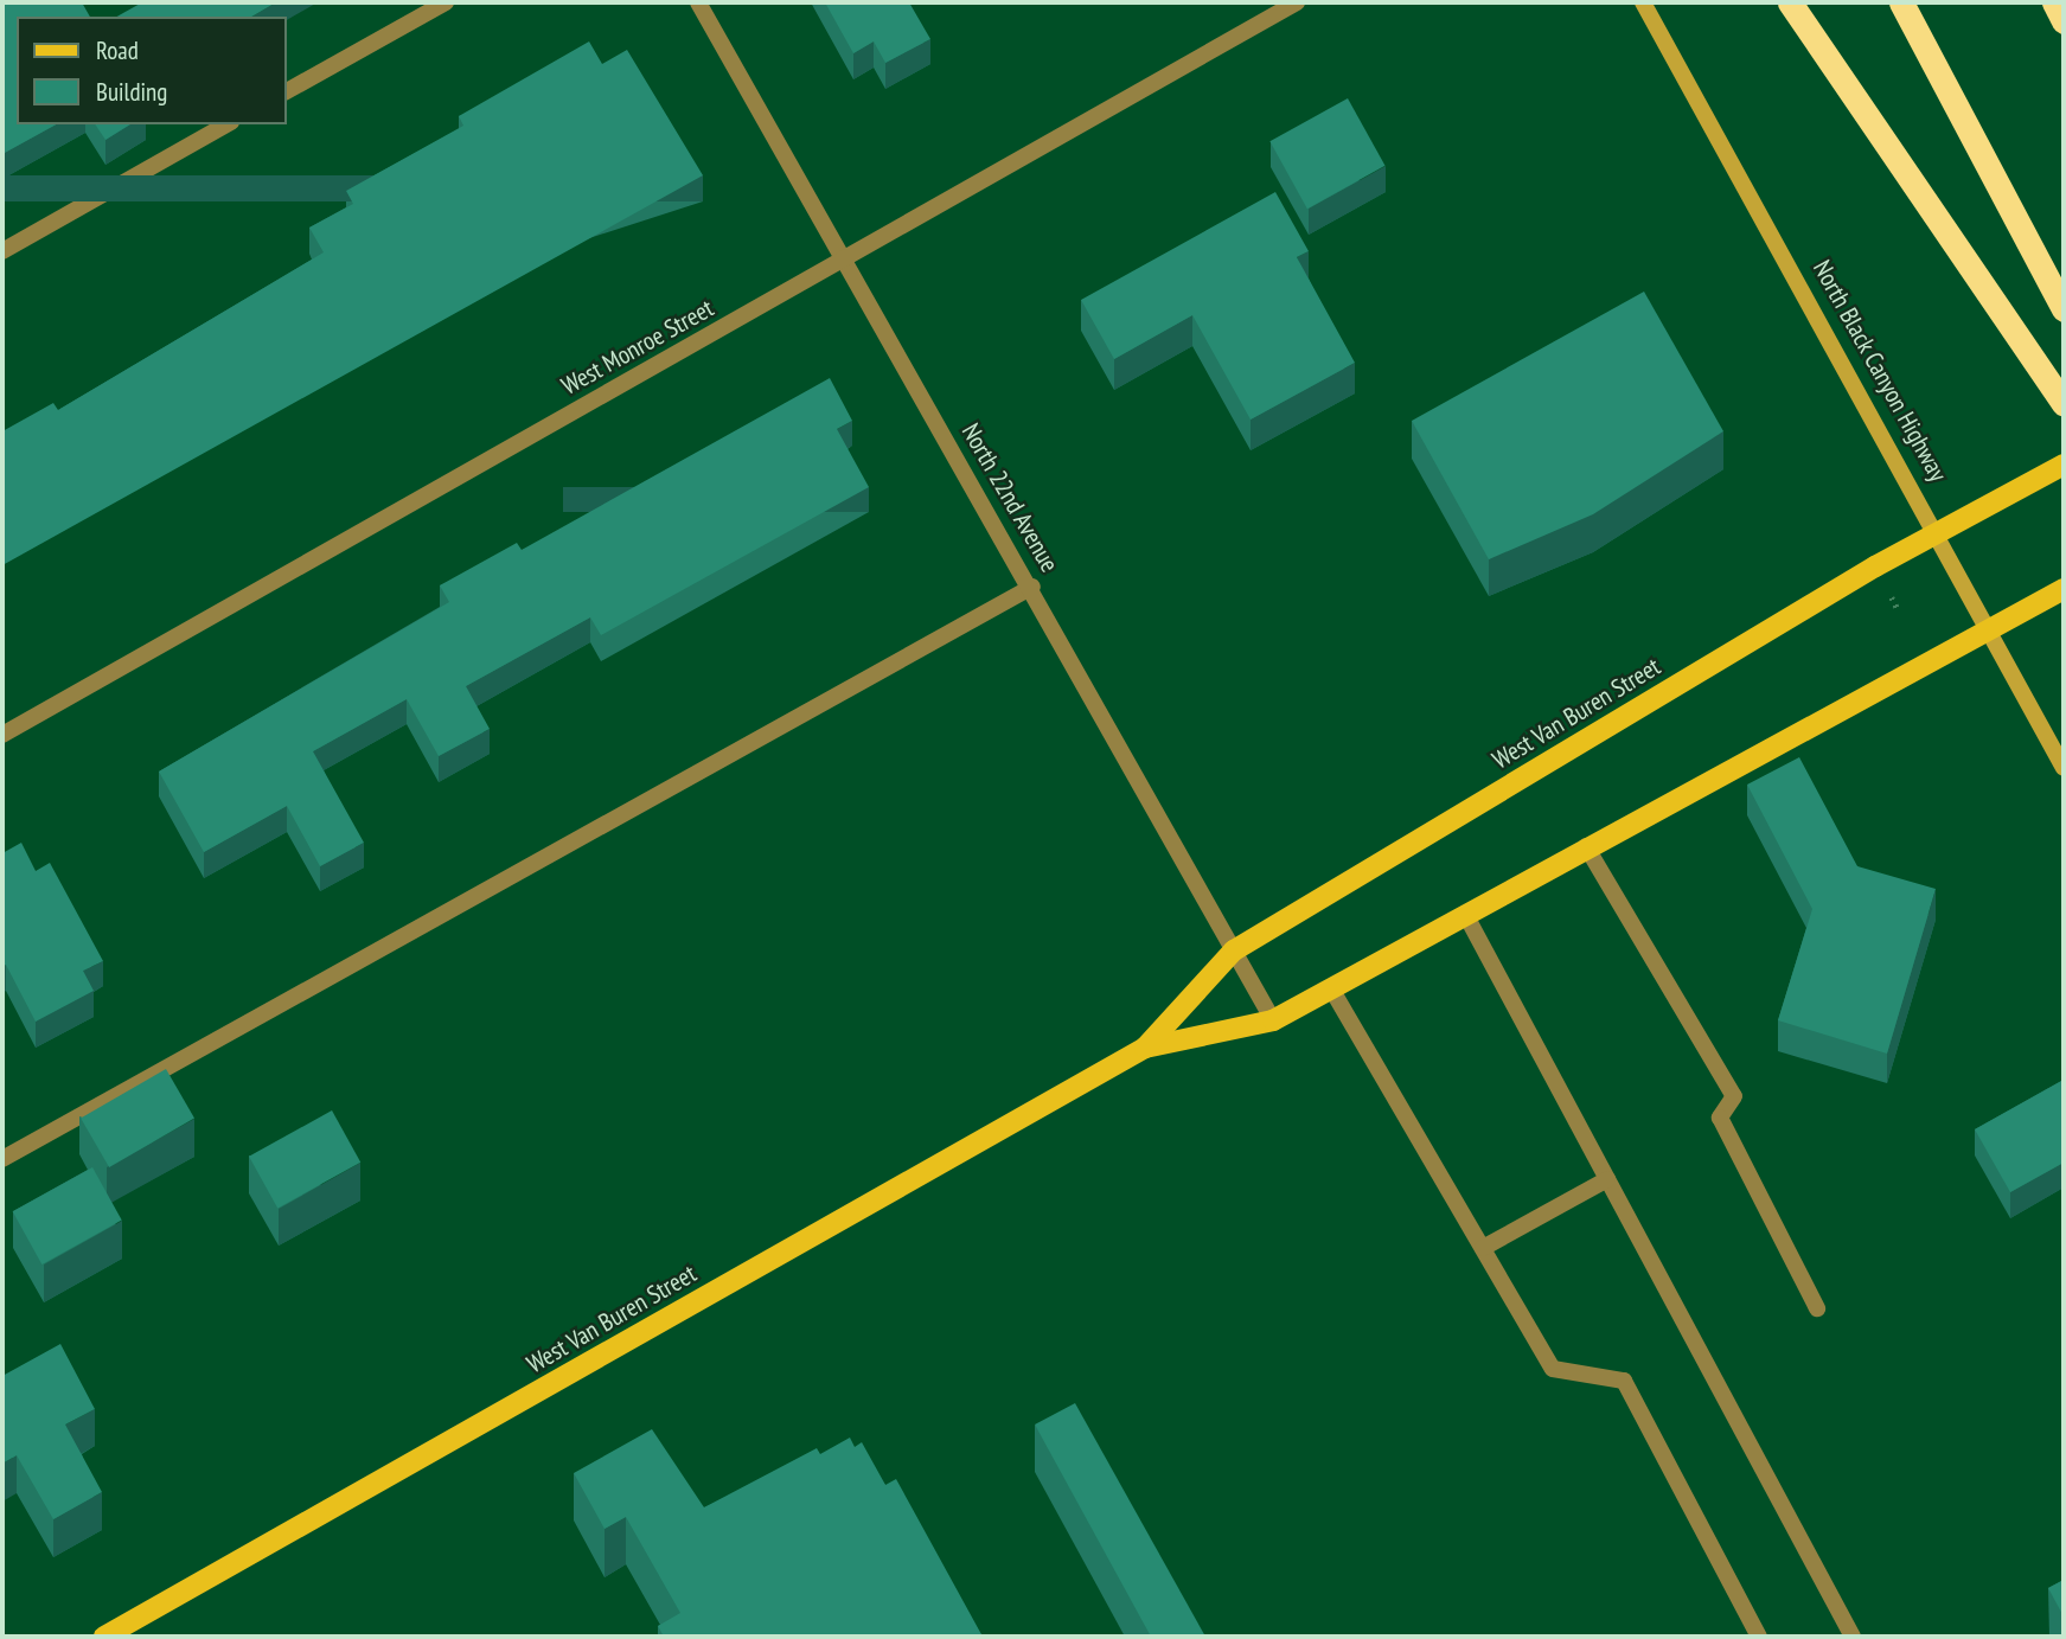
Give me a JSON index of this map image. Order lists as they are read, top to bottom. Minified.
{"streets":{"main road":["North Black Canyon Highway","West Van Buren Street"],"street":["West Monroe Street","North 22nd Avenue"]},"crossings":[["West Monroe Street","North 22nd Avenue"],["North Black Canyon Highway","West Van Buren Street"],["North 22nd Avenue","West Van Buren Street"]],"legend":["Road","Building"]}
